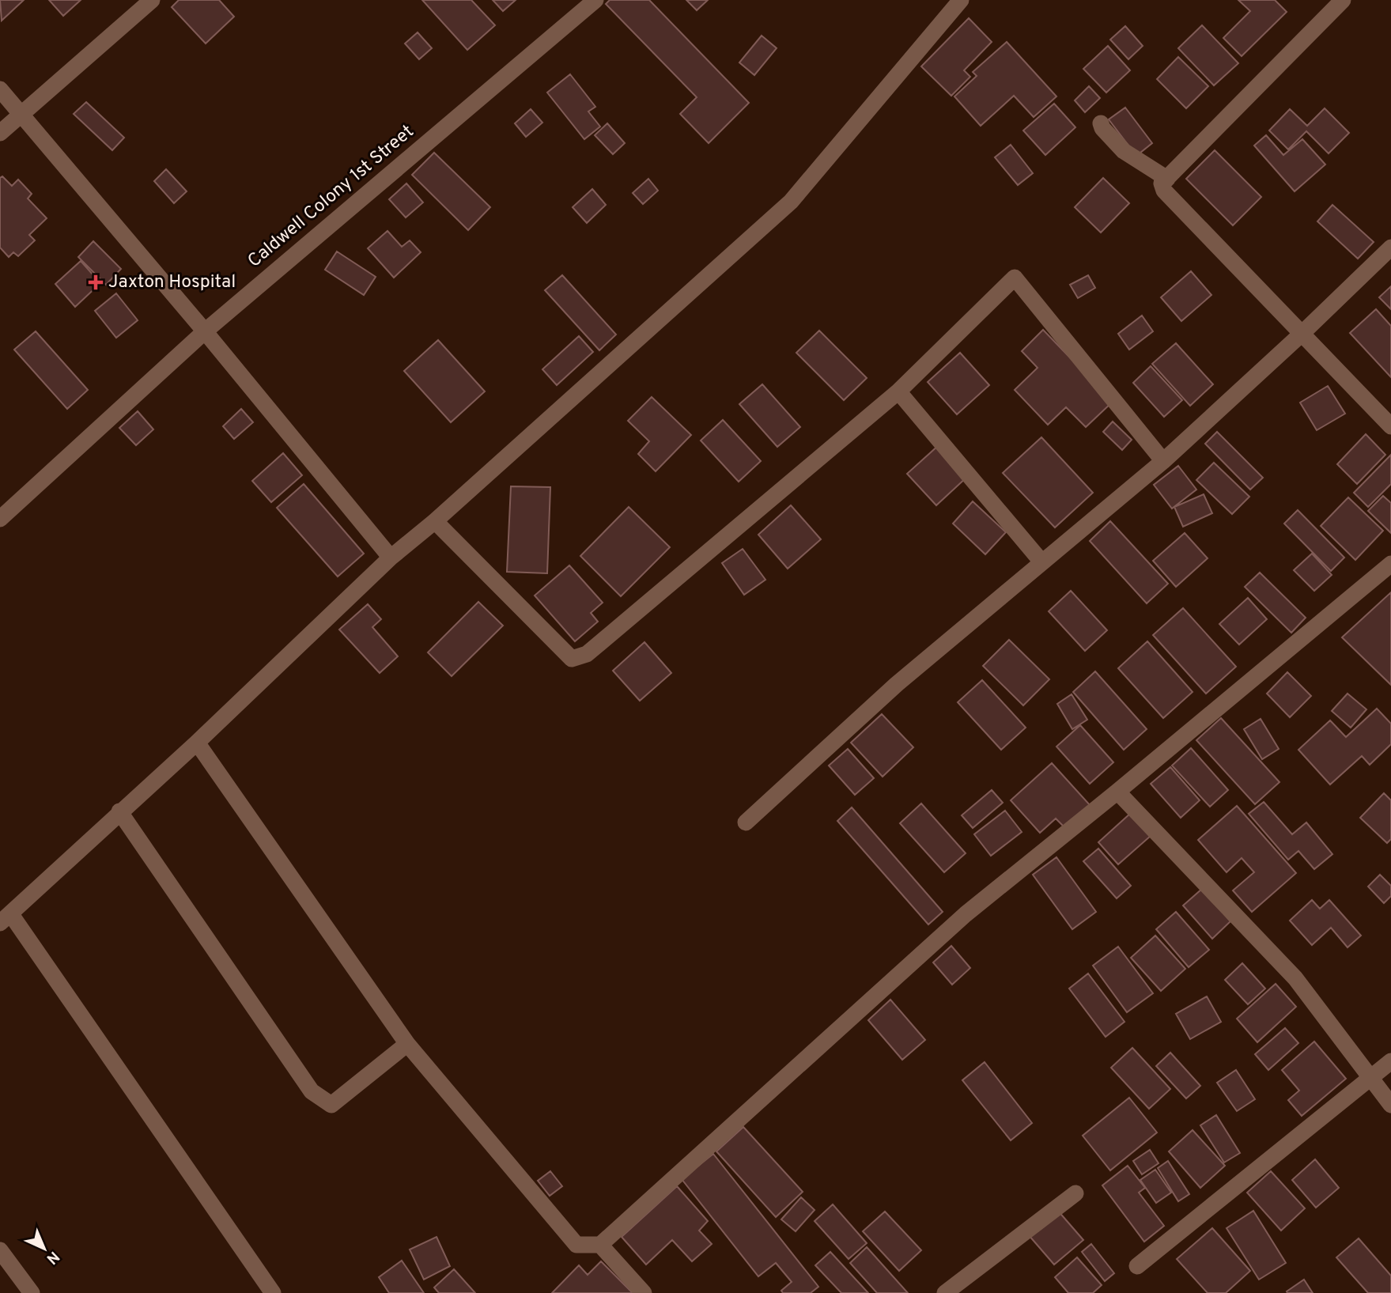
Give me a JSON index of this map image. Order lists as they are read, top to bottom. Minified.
{"streets":{"street":["Caldwell Colony 1st Street"]},"places":{"health":["Jaxton Hospital"]},"north":"bottom right"}
